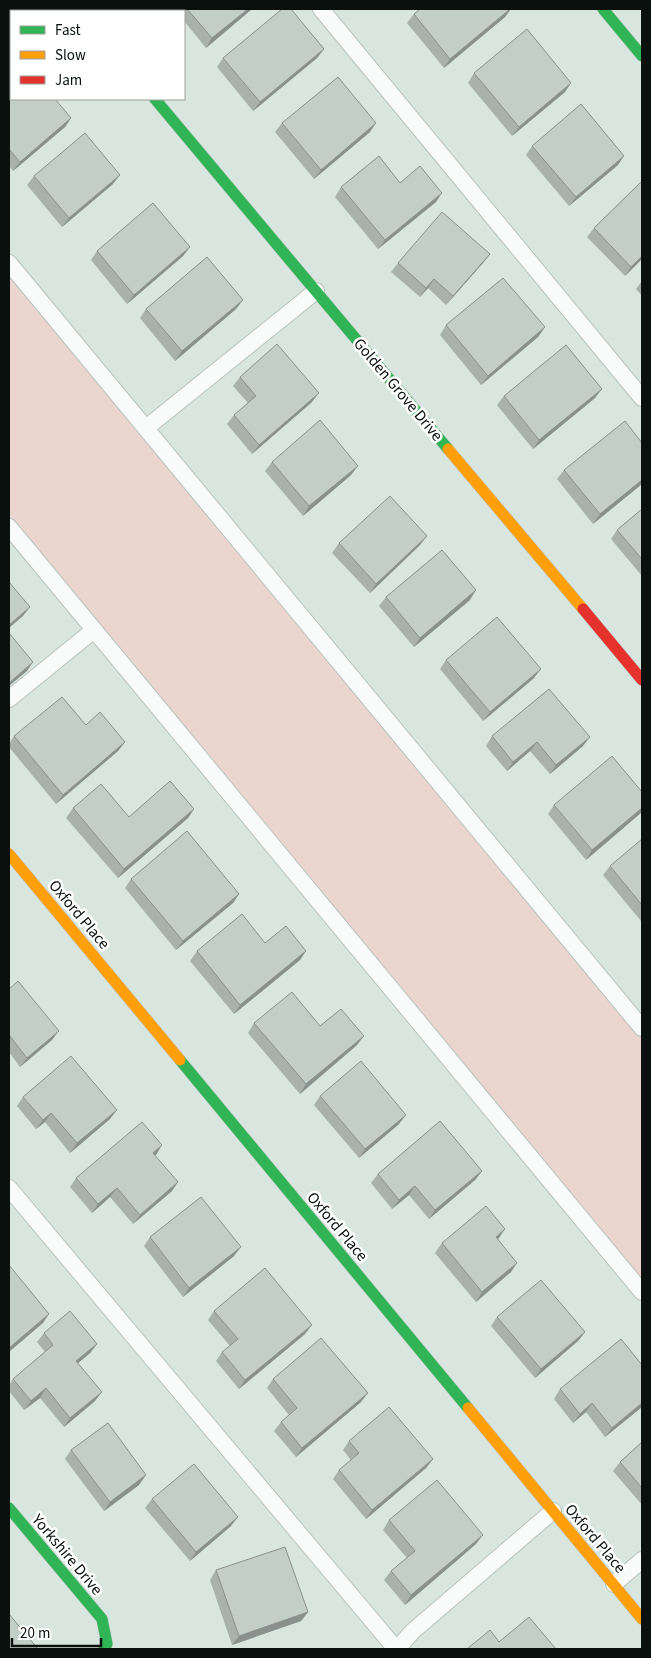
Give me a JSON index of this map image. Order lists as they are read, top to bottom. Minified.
{"streets":{"street":["Golden Grove Drive","Oxford Place","Yorkshire Drive"]},"legend":["Fast","Slow","Jam"],"scale_bar":"20 m"}
